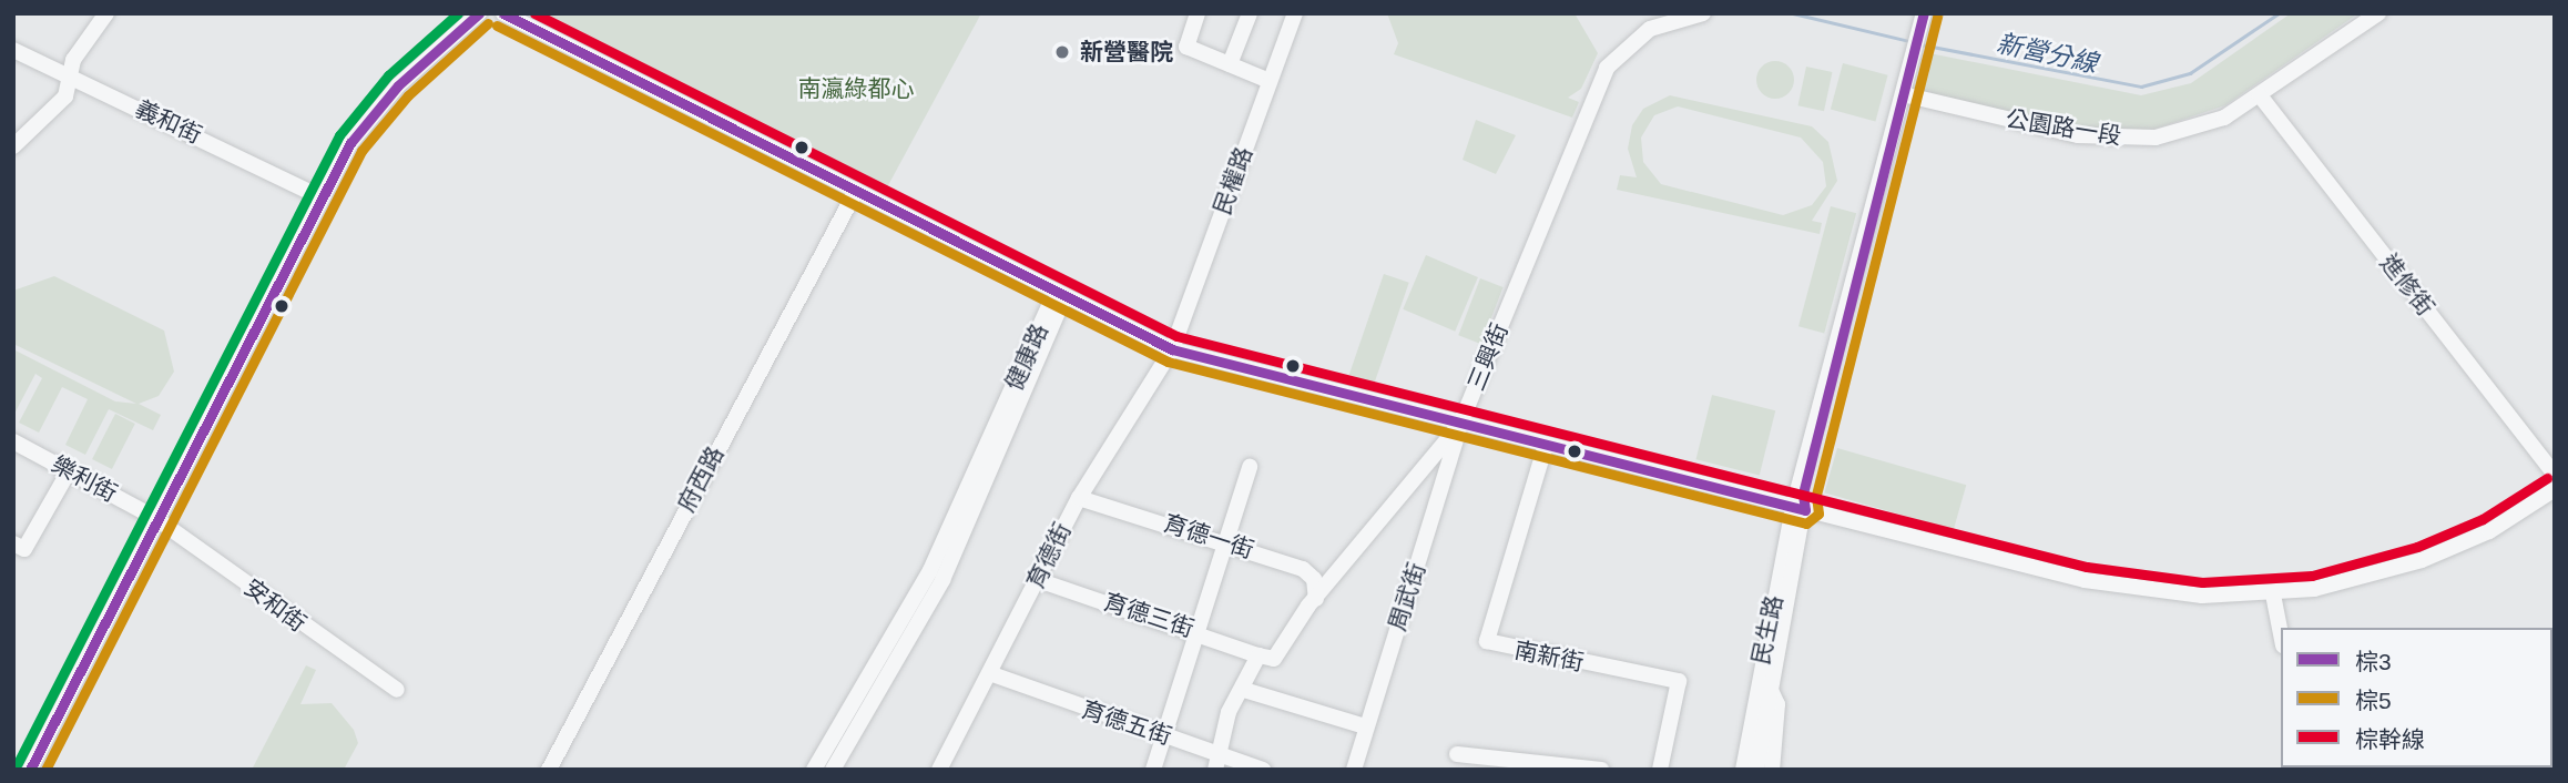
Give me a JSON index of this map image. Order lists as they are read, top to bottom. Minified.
{"streets":{"street":["義和街","公園路一段","民權路","進修街","健康路","三興街","樂利街","府西路","育德一街","育德街","周武街","安和街","育德三街","民生路","南新街","育德五街"]},"crossings":[["公園路一段","進修街"],["公園路一段","民生路"],["民權路","育德街"],["三興街","育德一街"],["三興街","周武街"],["三興街","育德三街"],["樂利街","安和街"],["育德一街","育德街"],["育德街","育德三街"],["育德街","育德五街"]],"water":["新營分線"],"parks":["南瀛綠都心"],"places":["新營醫院"],"lines":["transit line 棕3","transit line 棕幹線","transit line 棕5"],"legend":["棕3","棕5","棕幹線"]}
